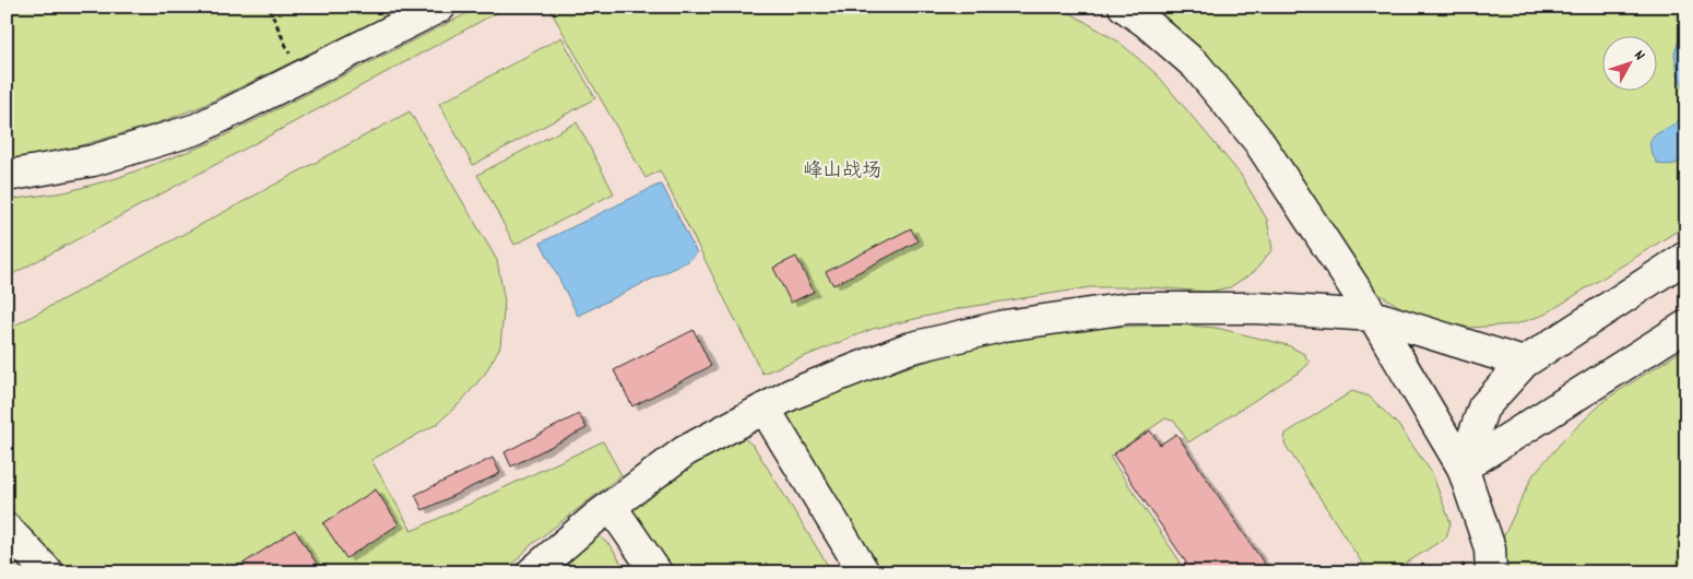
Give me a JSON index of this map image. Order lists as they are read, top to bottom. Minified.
{"parks":["峰山战场"],"north":"top right"}
